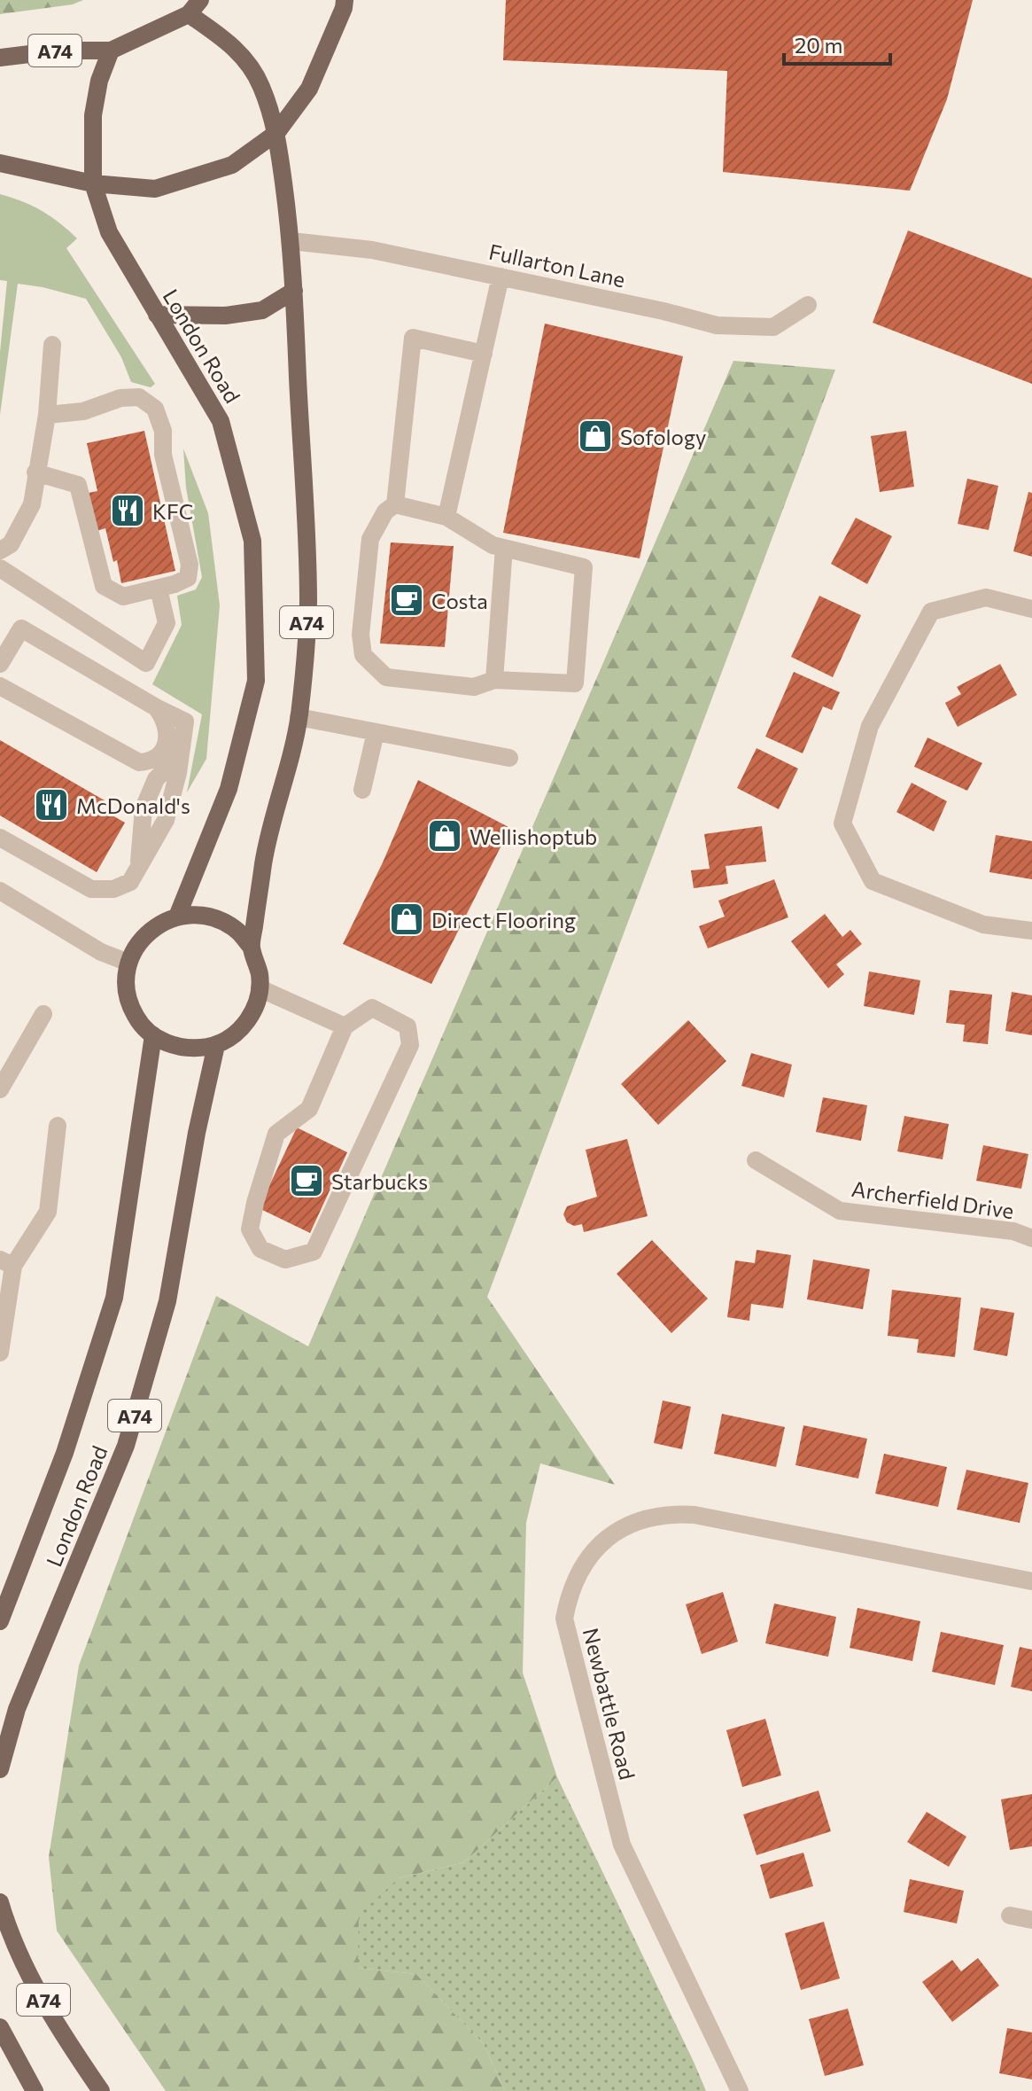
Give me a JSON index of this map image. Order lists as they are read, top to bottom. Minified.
{"streets":{"main road":["A74","London Road"],"street":["Fullarton Lane","Archerfield Drive","Newbattle Road"]},"crossings":[["A74","Fullarton Lane"],["A74","London Road"]],"places":{"shop":["Sofology","Wellishoptub","Direct Flooring"],"restaurant":["KFC","McDonald's"],"cafe":["Costa","Starbucks"]},"scale_bar":"20 m"}
